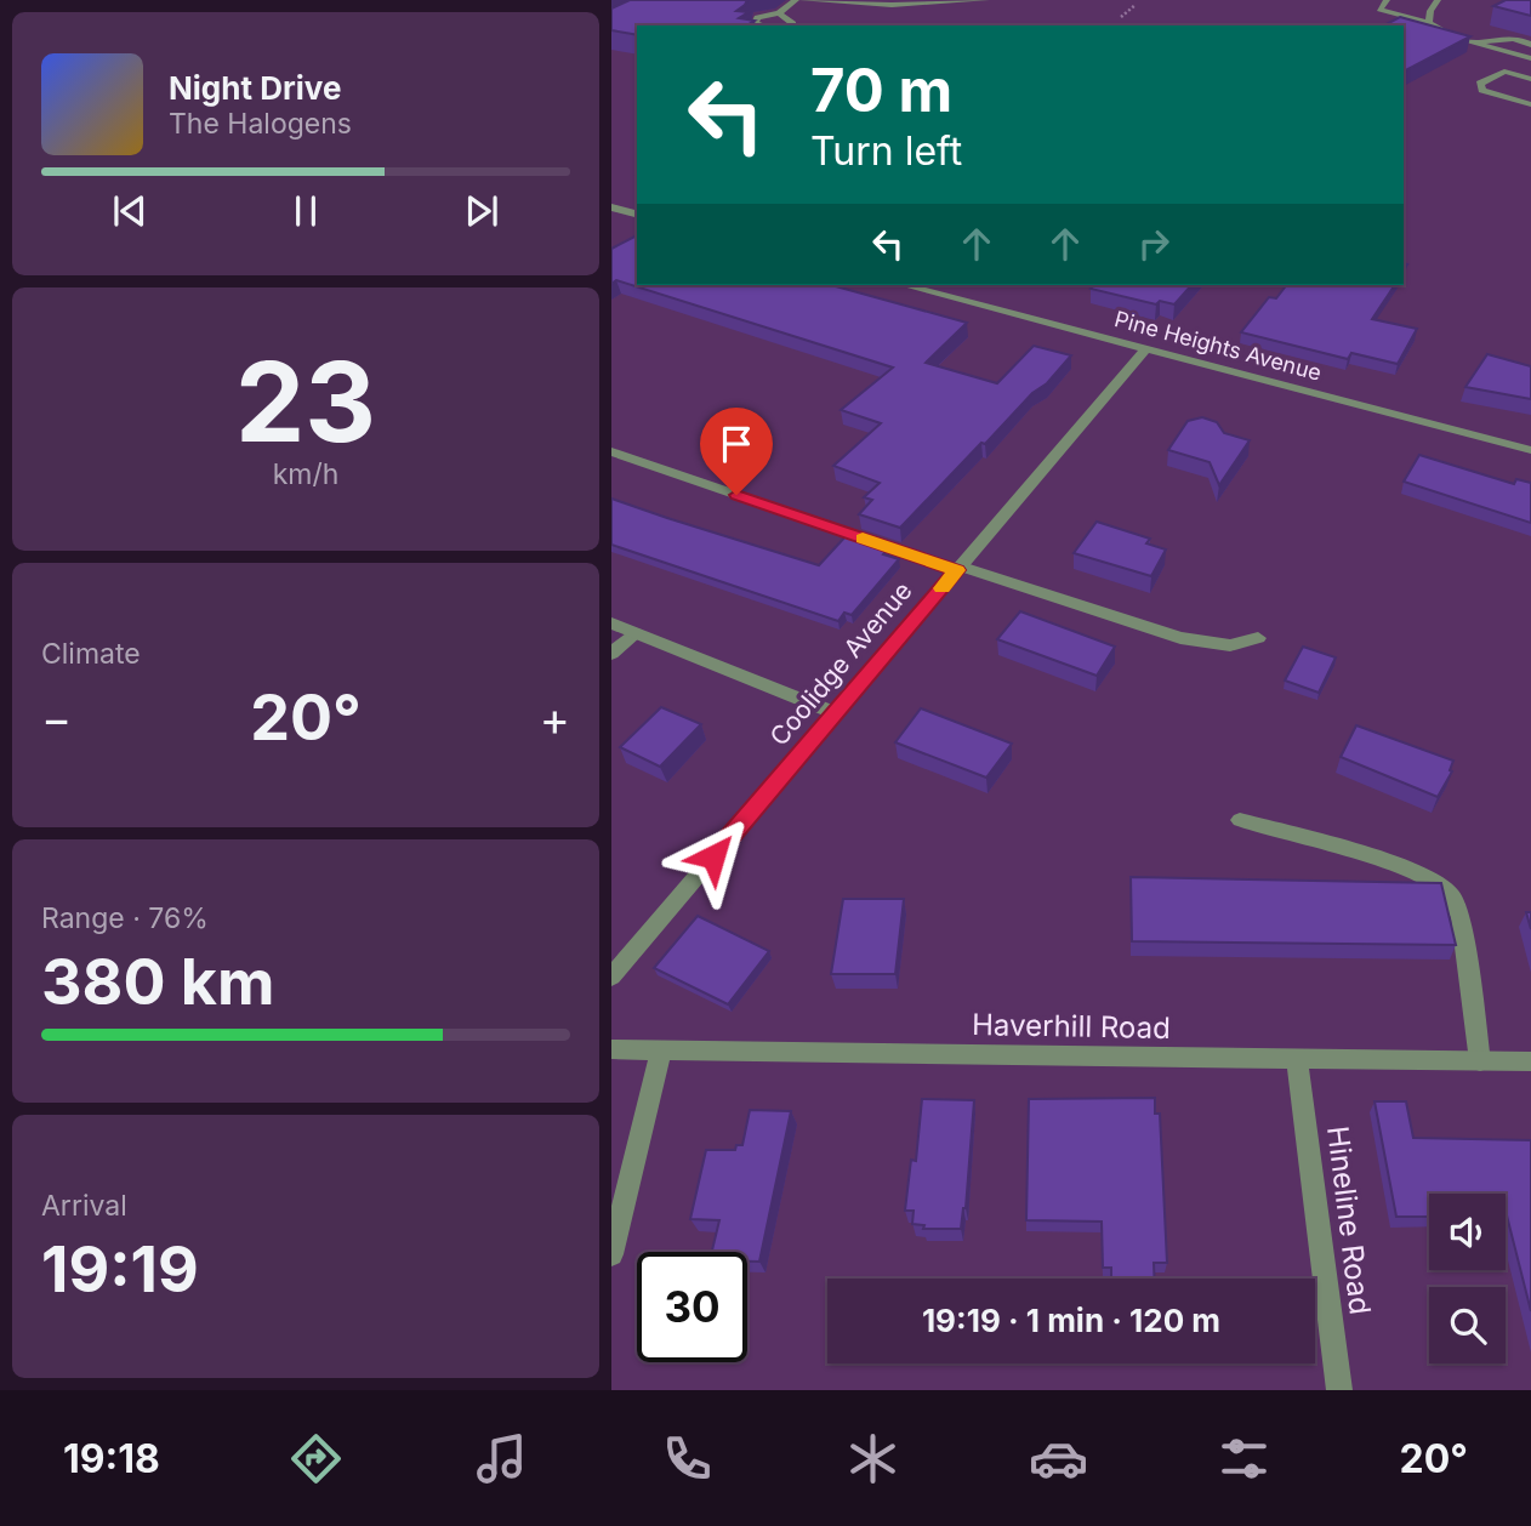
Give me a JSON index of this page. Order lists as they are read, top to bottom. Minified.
{"streets":{"street":["Pine Heights Avenue","Coolidge Avenue","Haverhill Road","Hineline Road"]},"crossings":[["Pine Heights Avenue","Coolidge Avenue"],["Haverhill Road","Hineline Road"]],"page":{"turn":["70 m","Turn left"],"song":["Night Drive","The Halogens"],"tile":[["23","km/h"],"Climate",["Range · 76%","380 km"],["Arrival","19:19"]],"heat":["−","20°","+"],"limit":"30","trip":"19:19 · 1 min · 120 m","tabs":["19:18","20°"]}}
